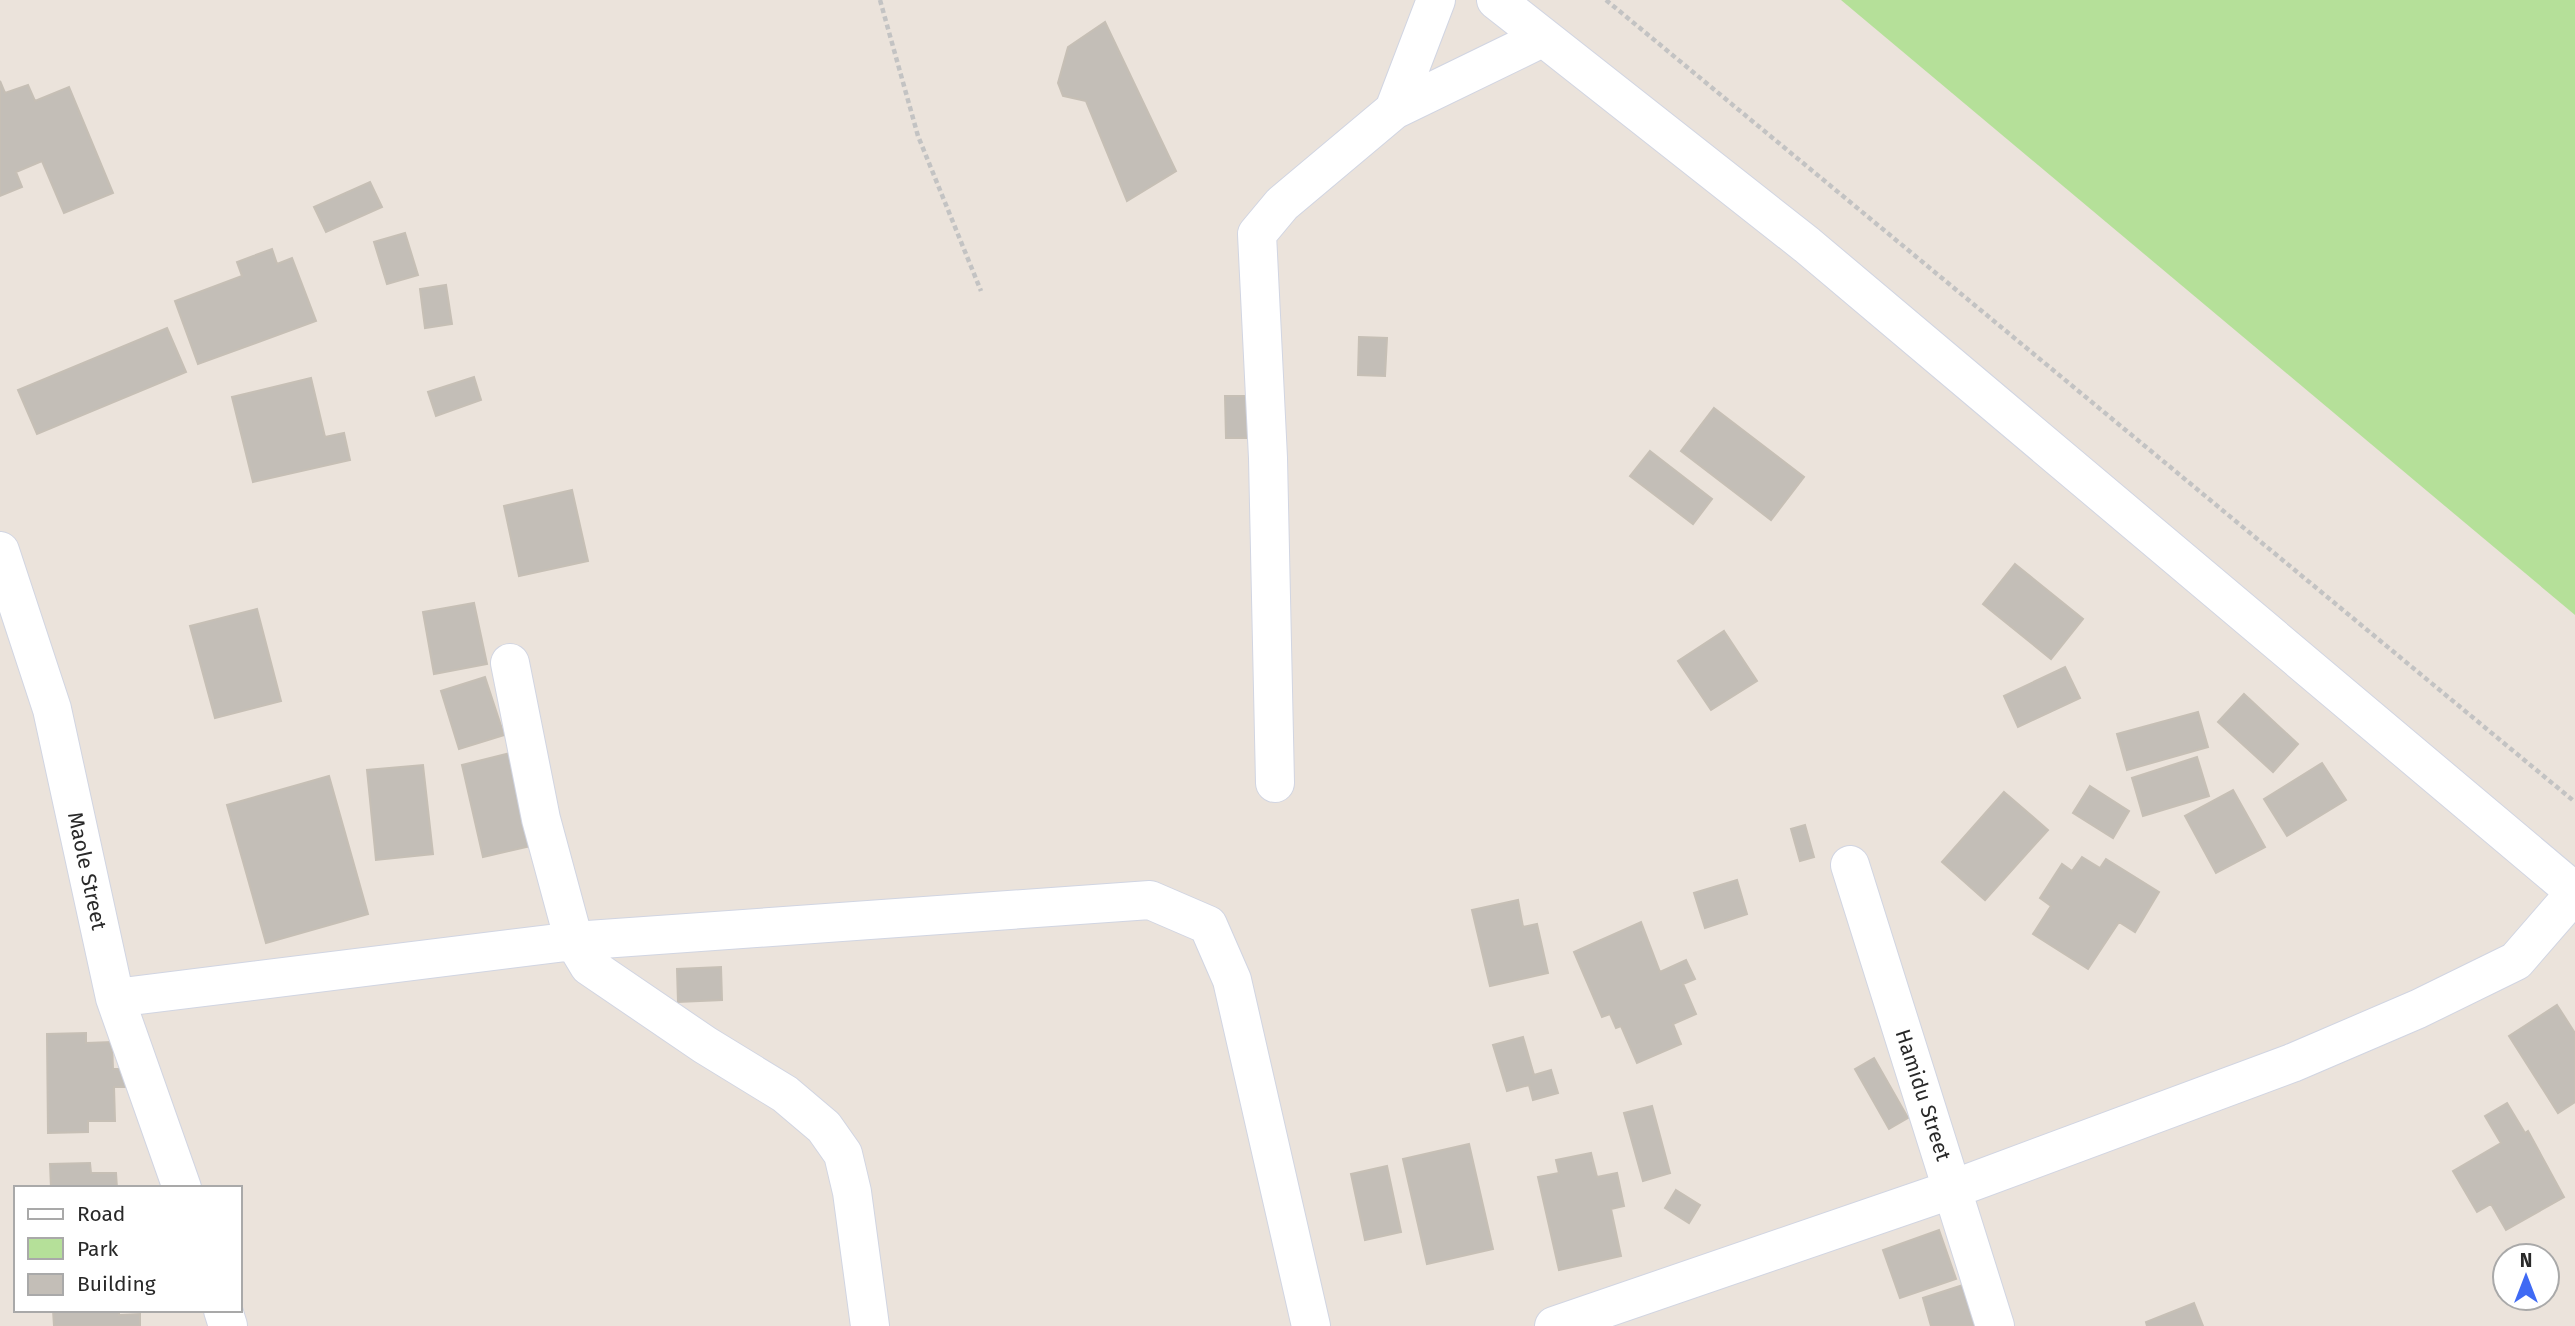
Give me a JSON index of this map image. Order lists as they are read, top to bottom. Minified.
{"streets":{"street":["Maole Street","Hamidu Street"]},"legend":["Road","Park","Building"],"north":"top"}
